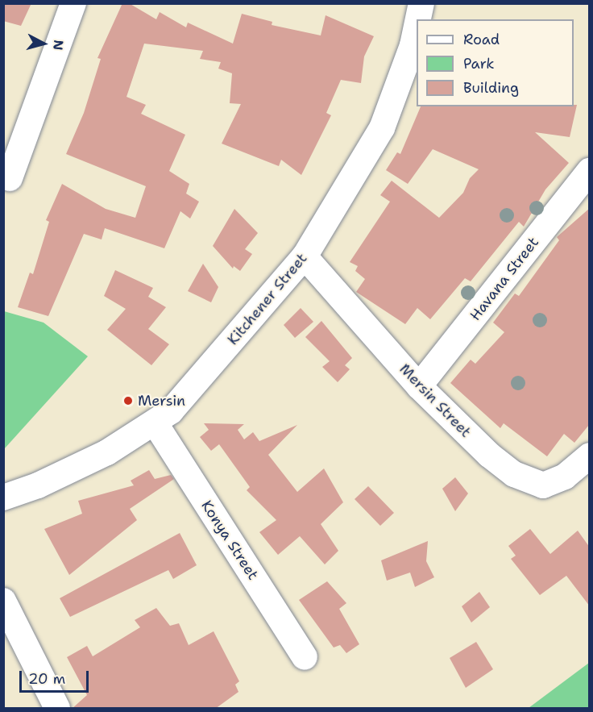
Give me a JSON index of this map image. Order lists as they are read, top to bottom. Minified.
{"streets":{"street":["Havana Street","Kitchener Street","Mersin Street","Konya Street"]},"crossings":[["Havana Street","Mersin Street"],["Kitchener Street","Mersin Street"],["Kitchener Street","Konya Street"]],"places":["Mersin"],"legend":["Road","Park","Building"],"scale_bar":"20 m","north":"right"}
